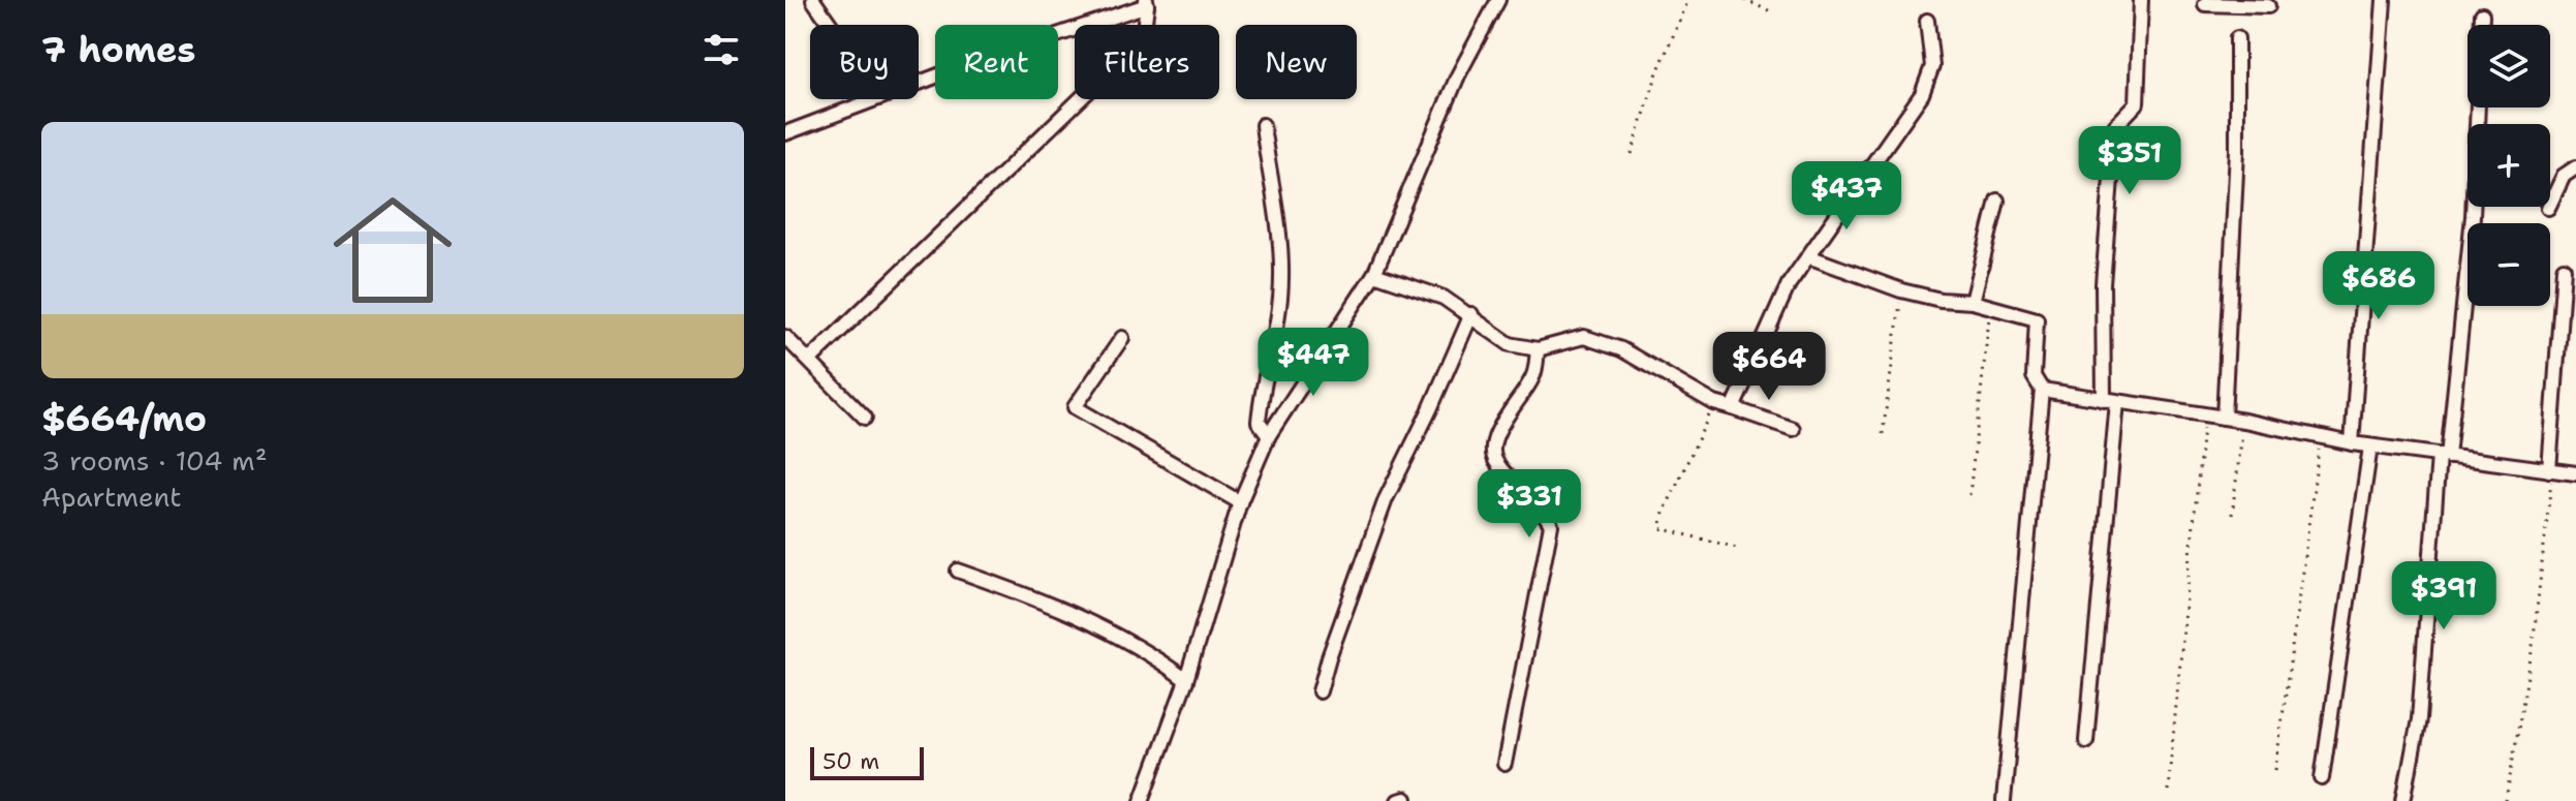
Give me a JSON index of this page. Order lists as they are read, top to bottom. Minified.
{"scale_bar":"50 m","page":{"heading":"7 homes","map_buttons":["+","−"],"chip":["Buy","Rent","Filters","New"],"list":[{"name":"$664/mo","note":"3 rooms · 104 m² · Apartment"}],"price":["$351","$437","$686","$447","$664","$331","$391"],"scale":"50 m"}}
